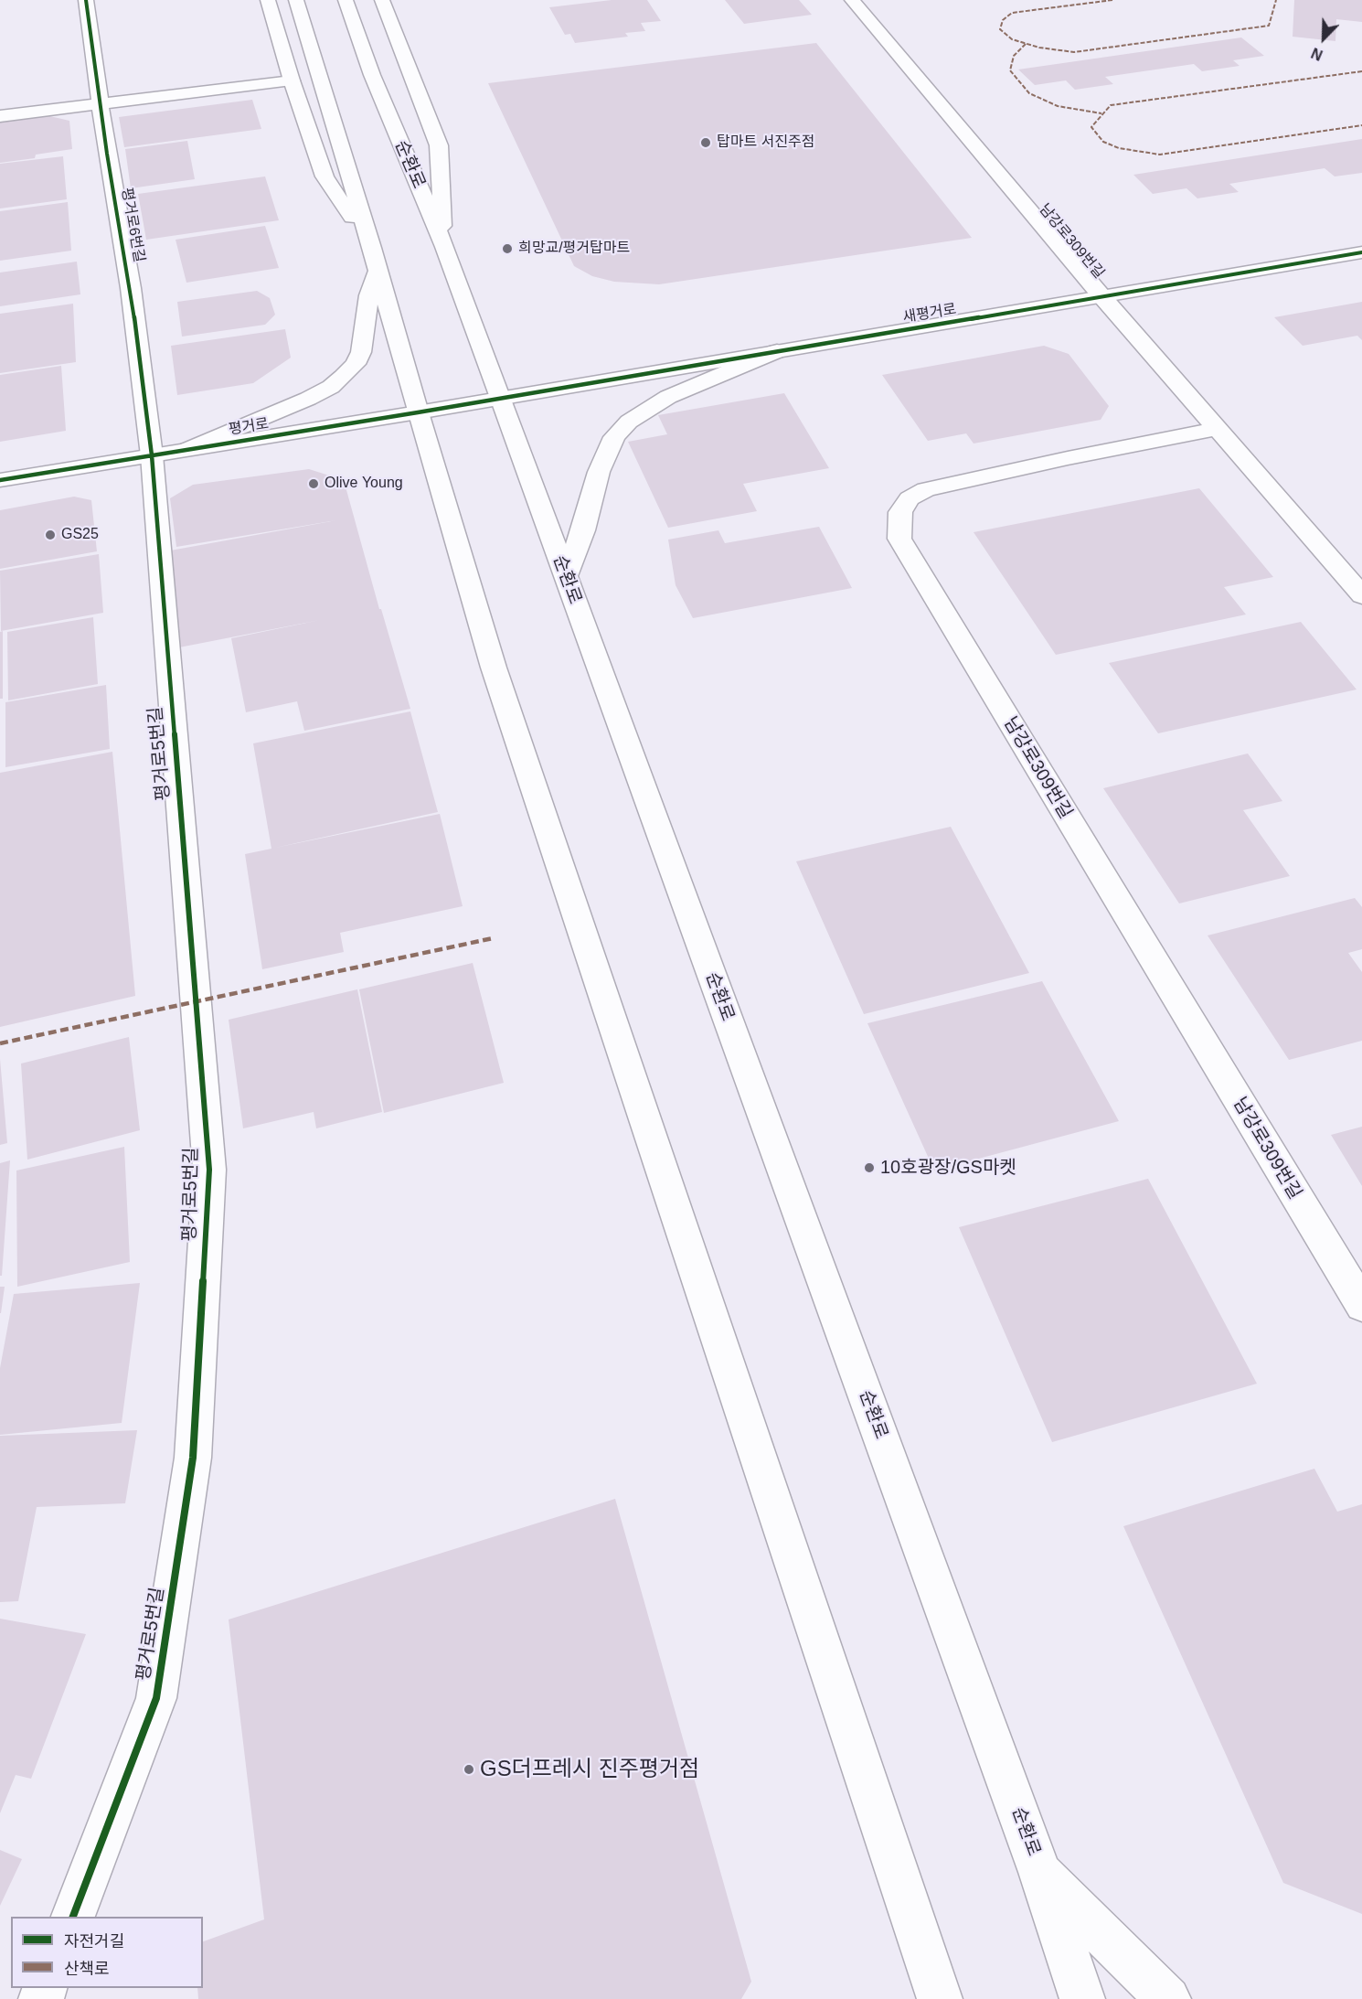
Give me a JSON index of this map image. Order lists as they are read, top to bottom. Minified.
{"streets":{"main road":["순환로","평거로6번길","남강로309번길","새평거로","평거로","평거로5번길"]},"crossings":[["순환로","새평거로"],["순환로","평거로"],["평거로6번길","평거로"],["평거로6번길","평거로5번길"],["남강로309번길","새평거로"],["새평거로","평거로"],["평거로","평거로5번길"]],"places":["탑마트 서진주점","희망교/평거탑마트","Olive Young","GS25","10호광장/GS마켓","GS더프레시 진주평거점"],"legend":["자전거길","산책로"],"north":"bottom left"}
